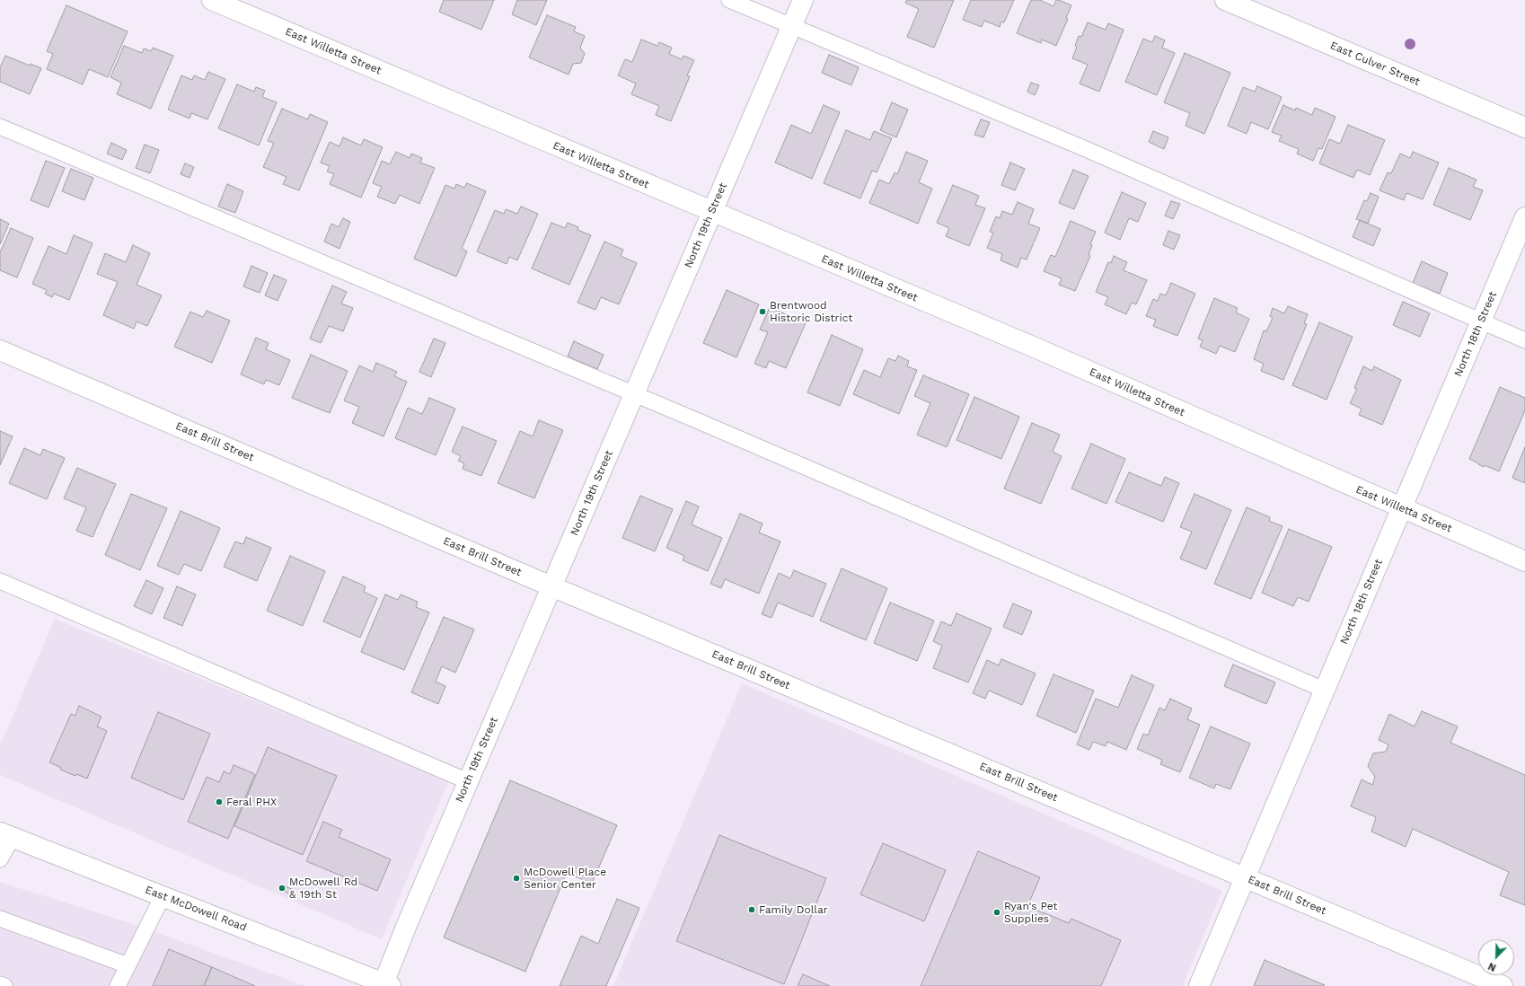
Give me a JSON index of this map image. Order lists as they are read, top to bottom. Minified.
{"streets":{"street":["East Willetta Street","East Culver Street","North 19th Street","North 18th Street","East Brill Street","East McDowell Road"]},"crossings":[["East Willetta Street","North 19th Street"],["East Willetta Street","North 18th Street"],["North 19th Street","East Brill Street"],["North 19th Street","East McDowell Road"],["North 18th Street","East Brill Street"]],"places":["Brentwood Historic District","Feral PHX","McDowell Place Senior Center","McDowell Rd & 19th St","Family Dollar","Ryan's Pet Supplies"],"north":"bottom left"}
